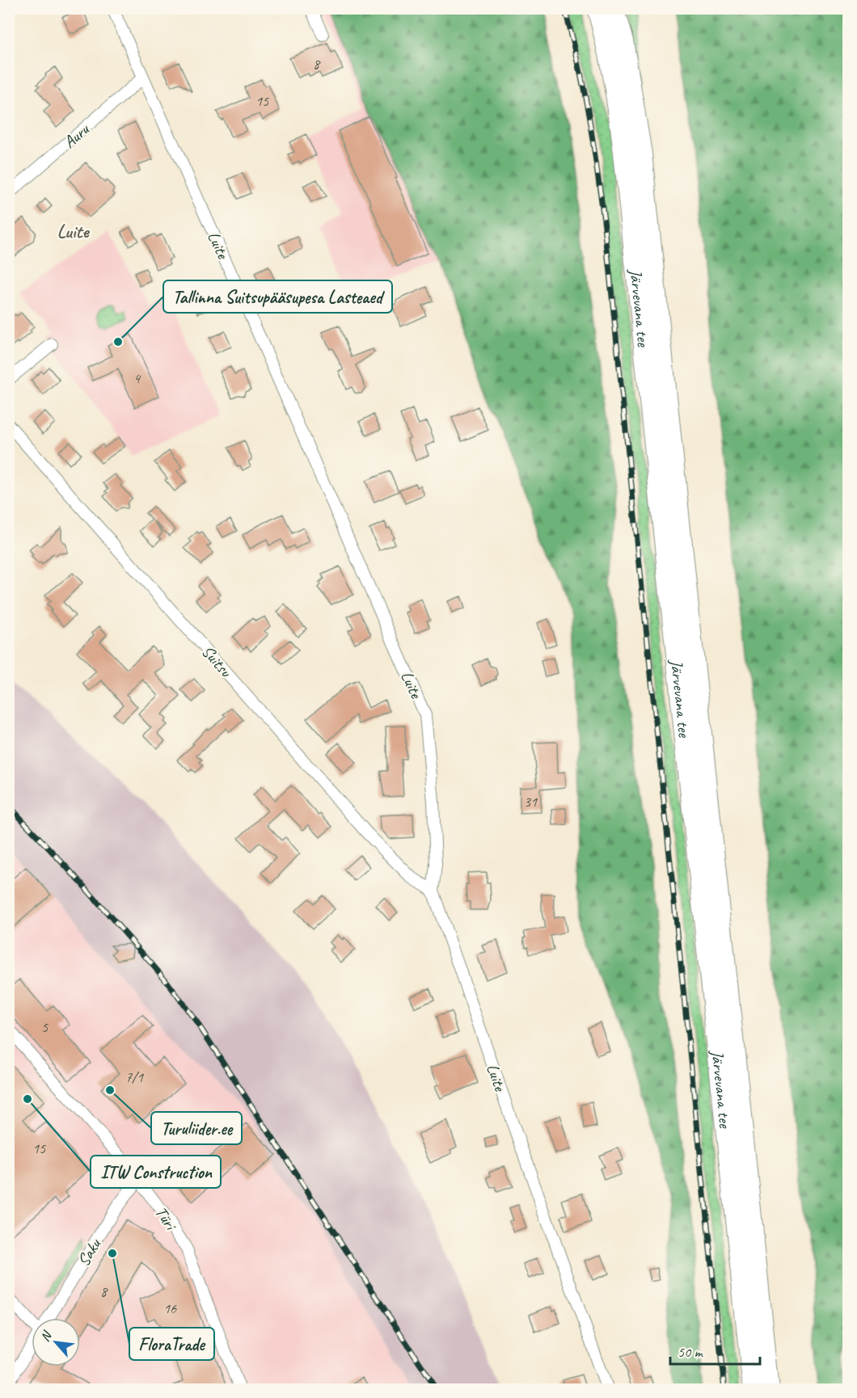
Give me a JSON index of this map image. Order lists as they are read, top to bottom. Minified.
{"streets":{"highway":["Järvevana tee"],"street":["Auru","Luite","Suitsu","Türi","Saku"]},"crossings":[["Auru","Luite"],["Luite","Suitsu"],["Türi","Saku"]],"districts":["Luite"],"places":["Tallinna Suitsupääsupesa Lasteaed","Turuliider.ee","ITW Construction","FloraTrade"],"house_numbers":["8","15","4","31","5","7/1","15","8","16"],"scale_bar":"50 m","north":"top left"}
